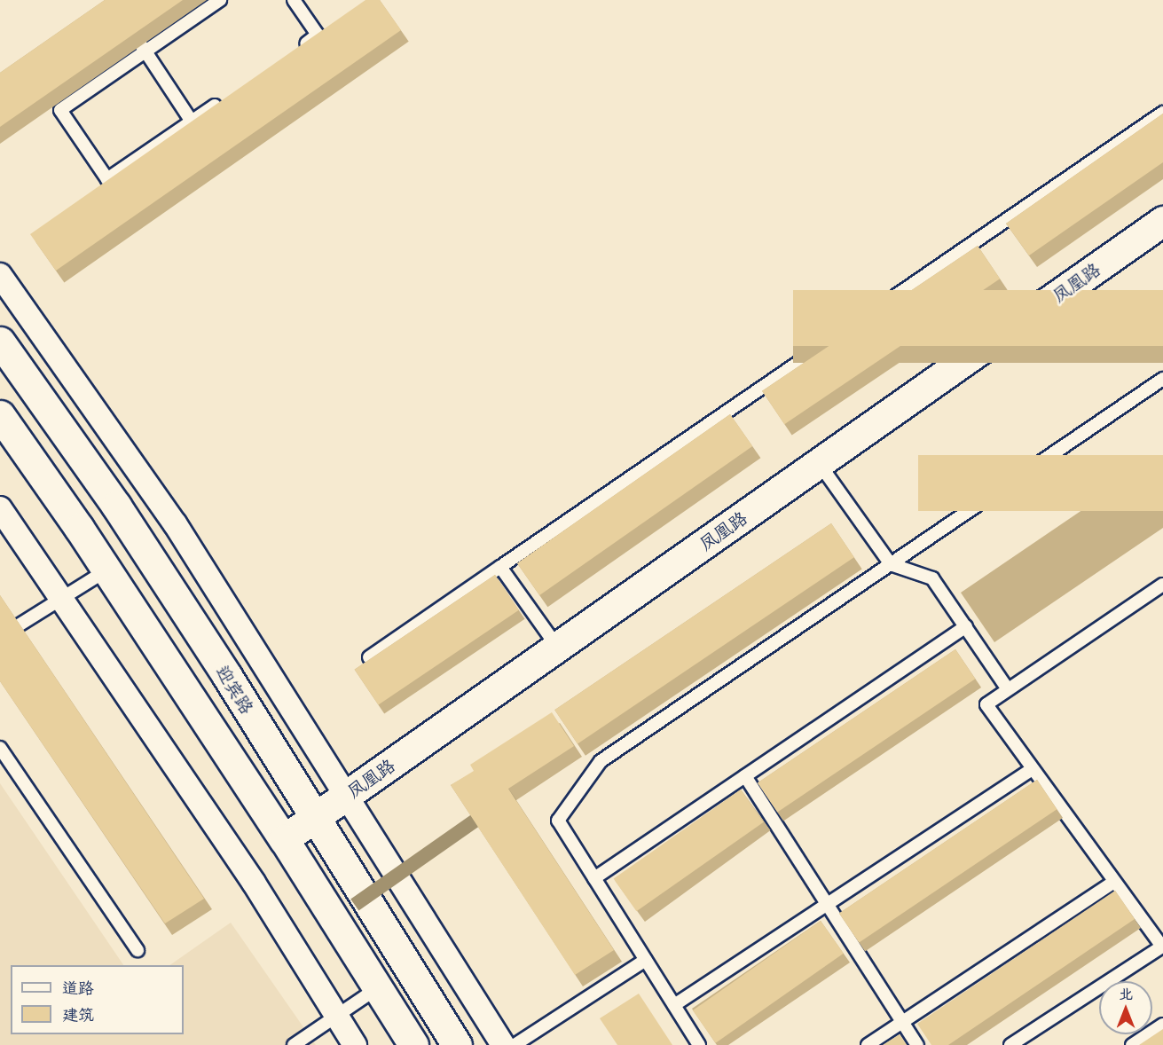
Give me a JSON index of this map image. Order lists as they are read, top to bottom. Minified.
{"streets":{"main road":["凤凰路","迎宾路"]},"crossings":[["凤凰路","迎宾路"]],"legend":["道路","建筑"],"north":"top"}
